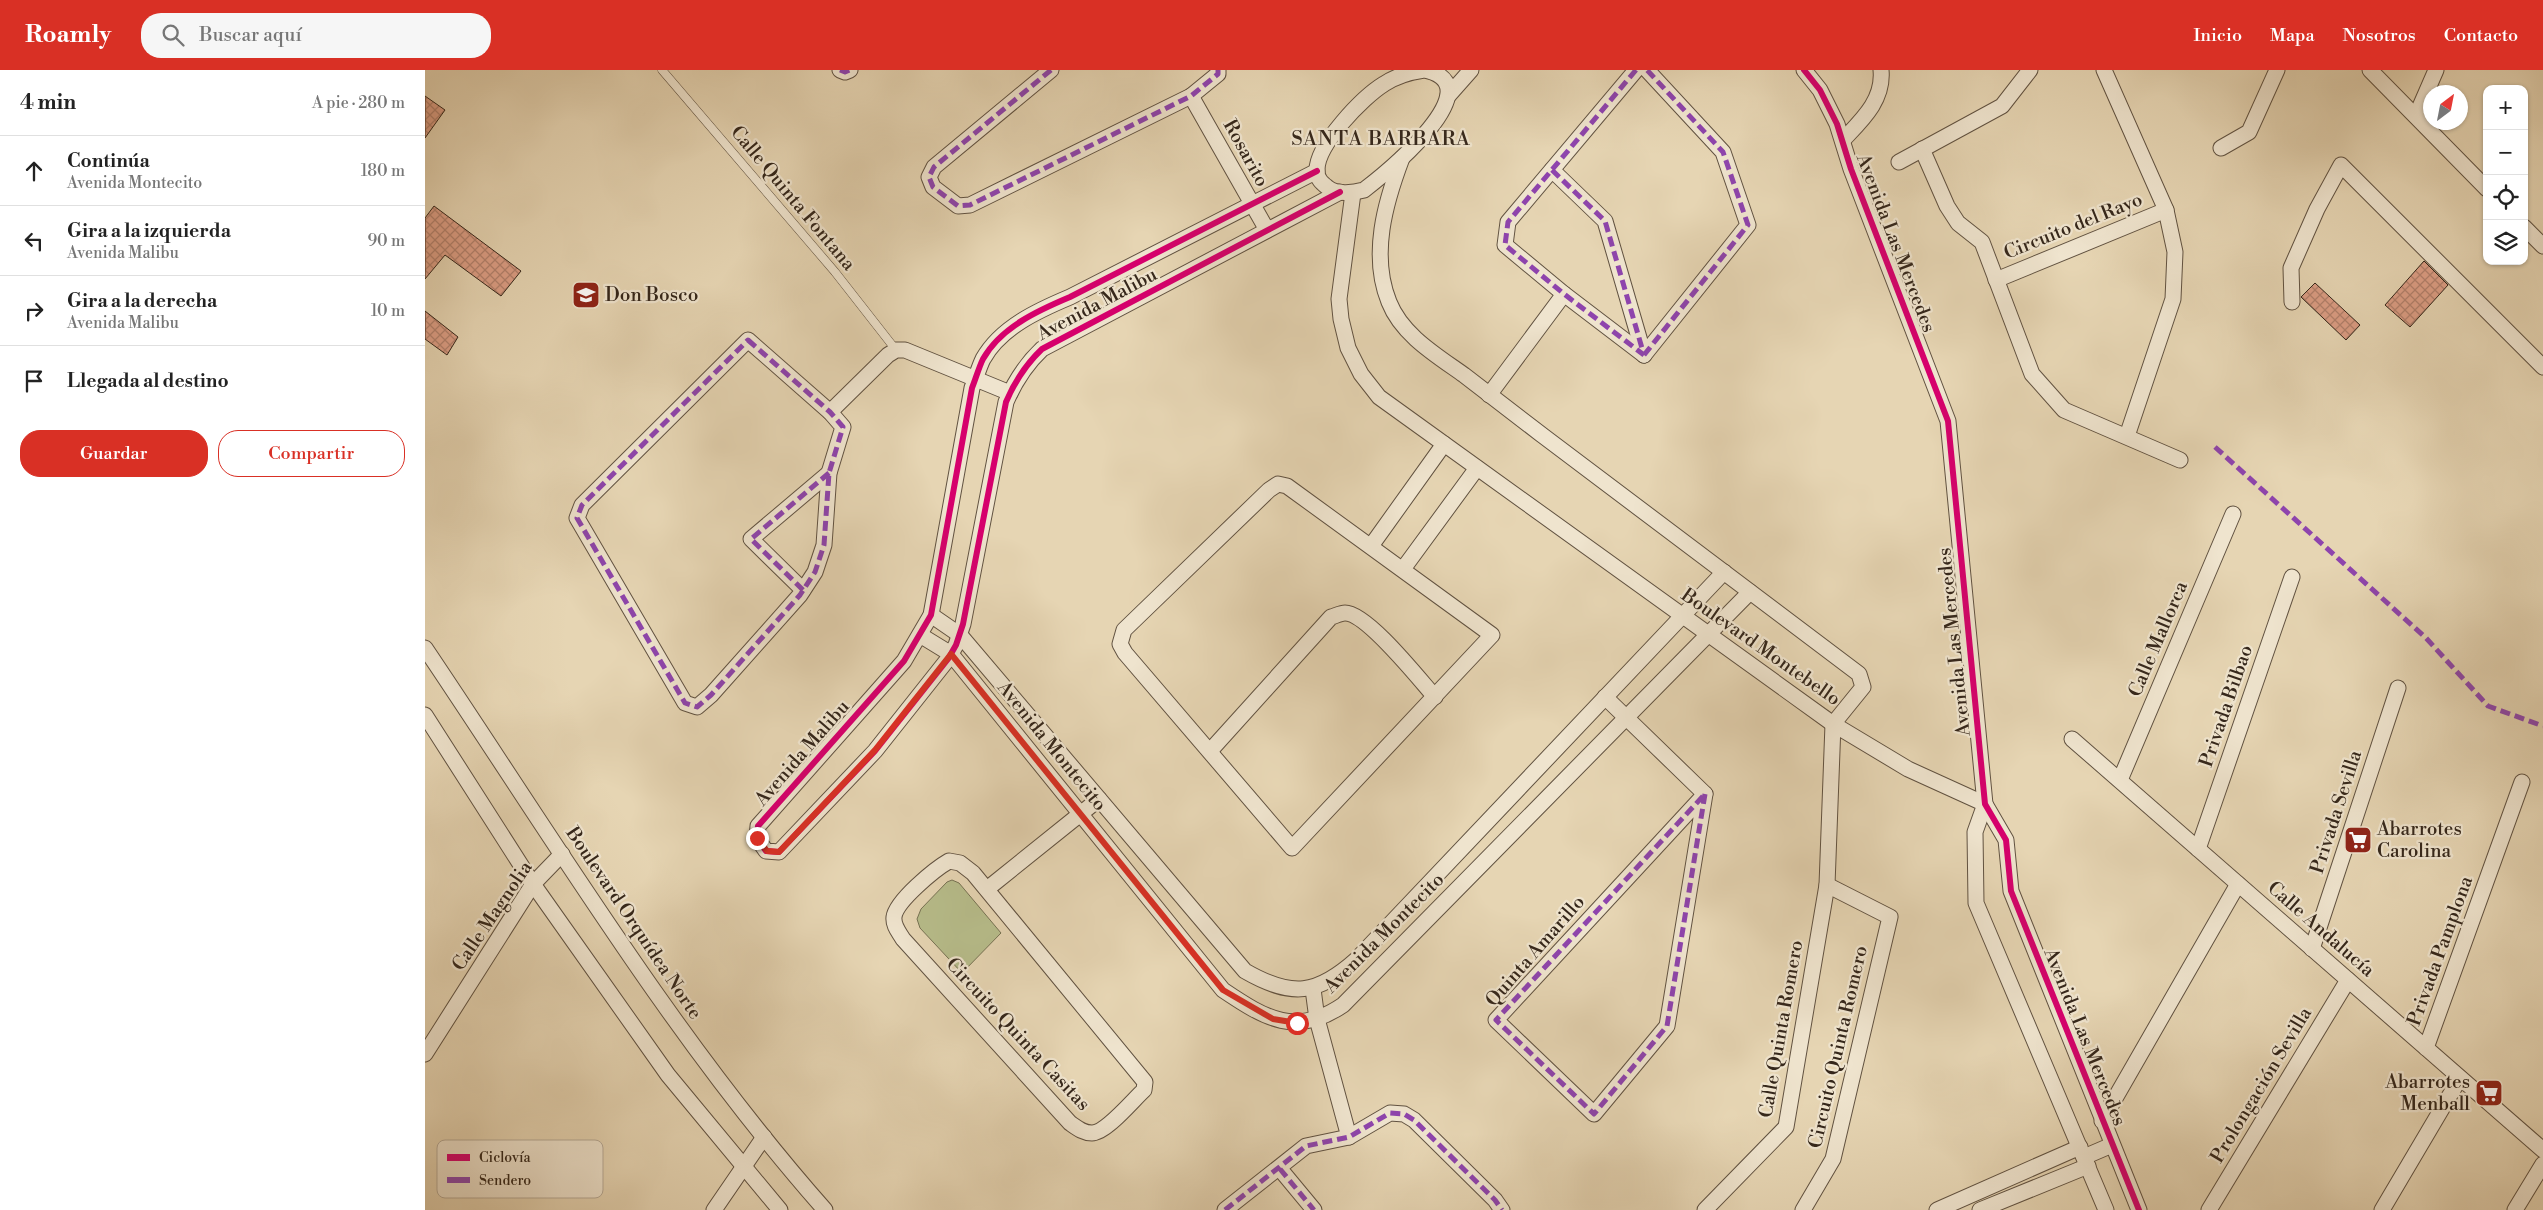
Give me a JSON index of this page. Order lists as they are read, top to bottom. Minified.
{"streets":{"street":["Rosarito","Circuito del Rayo","Avenida Las Mercedes","Avenida Malibu","Calle Mallorca","Boulevard Montebello","Privada Bilbao","Avenida Montecito","Privada Sevilla","Calle Magnolia","Boulevard Orquídea Norte","Calle Andalucía","Quinta Amarillo","Privada Pamplona","Calle Quinta Romero","Circuito Quinta Casitas","Circuito Quinta Romero","Prolongación Sevilla"],"lane":["Calle Quinta Fontana"]},"crossings":[["Rosarito","Avenida Malibu"],["Avenida Malibu","Boulevard Montebello"],["Avenida Malibu","Avenida Montecito"],["Calle Mallorca","Calle Andalucía"],["Boulevard Montebello","Avenida Montecito"],["Boulevard Montebello","Calle Quinta Romero"],["Privada Bilbao","Calle Andalucía"],["Privada Sevilla","Calle Andalucía"],["Calle Magnolia","Boulevard Orquídea Norte"],["Calle Andalucía","Privada Pamplona"],["Calle Andalucía","Prolongación Sevilla"],["Calle Quinta Romero","Circuito Quinta Romero"]],"districts":["SANTA BARBARA"],"places":{"school or university":["Don Bosco"],"supermarket":["Abarrotes Carolina","Abarrotes Menball"]},"legend":["Ciclovía","Sendero"],"north":"top right","page":{"header":"Roamly","search":"Buscar aquí","nav":["Inicio","Mapa","Nosotros","Contacto"],"heading":["4 min","A pie · 280 m"],"map_buttons":["+","−"],"list":[["Continúa","Avenida Montecito","180 m"],["Gira a la izquierda","Avenida Malibu","90 m"],["Gira a la derecha","Avenida Malibu","10 m"],"Llegada al destino"],"buttons":["Guardar","Compartir"]}}
